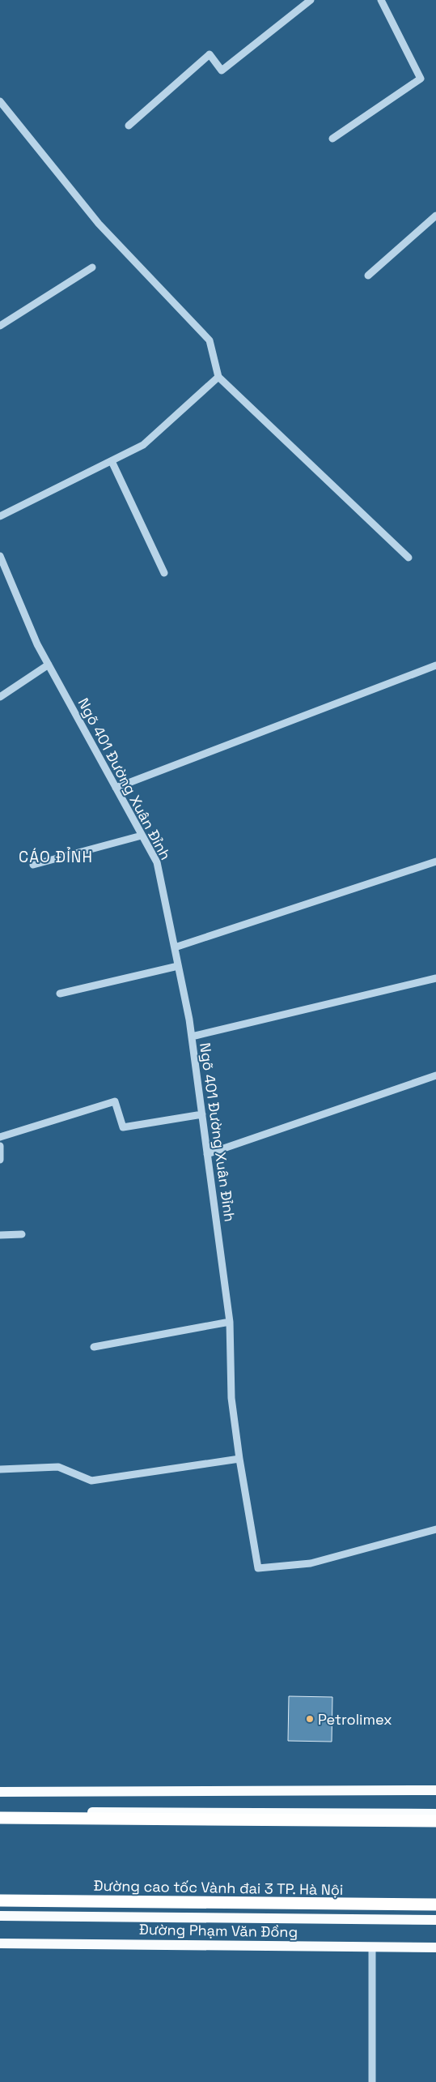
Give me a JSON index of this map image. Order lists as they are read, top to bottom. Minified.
{"streets":{"highway":["Đường cao tốc Vành đai 3 TP. Hà Nội"],"main road":["Đường Phạm Văn Đồng"],"street":["Ngõ 401 Đường Xuân Đỉnh"]},"districts":["CÁO ĐỈNH"],"places":["Petrolimex"]}
